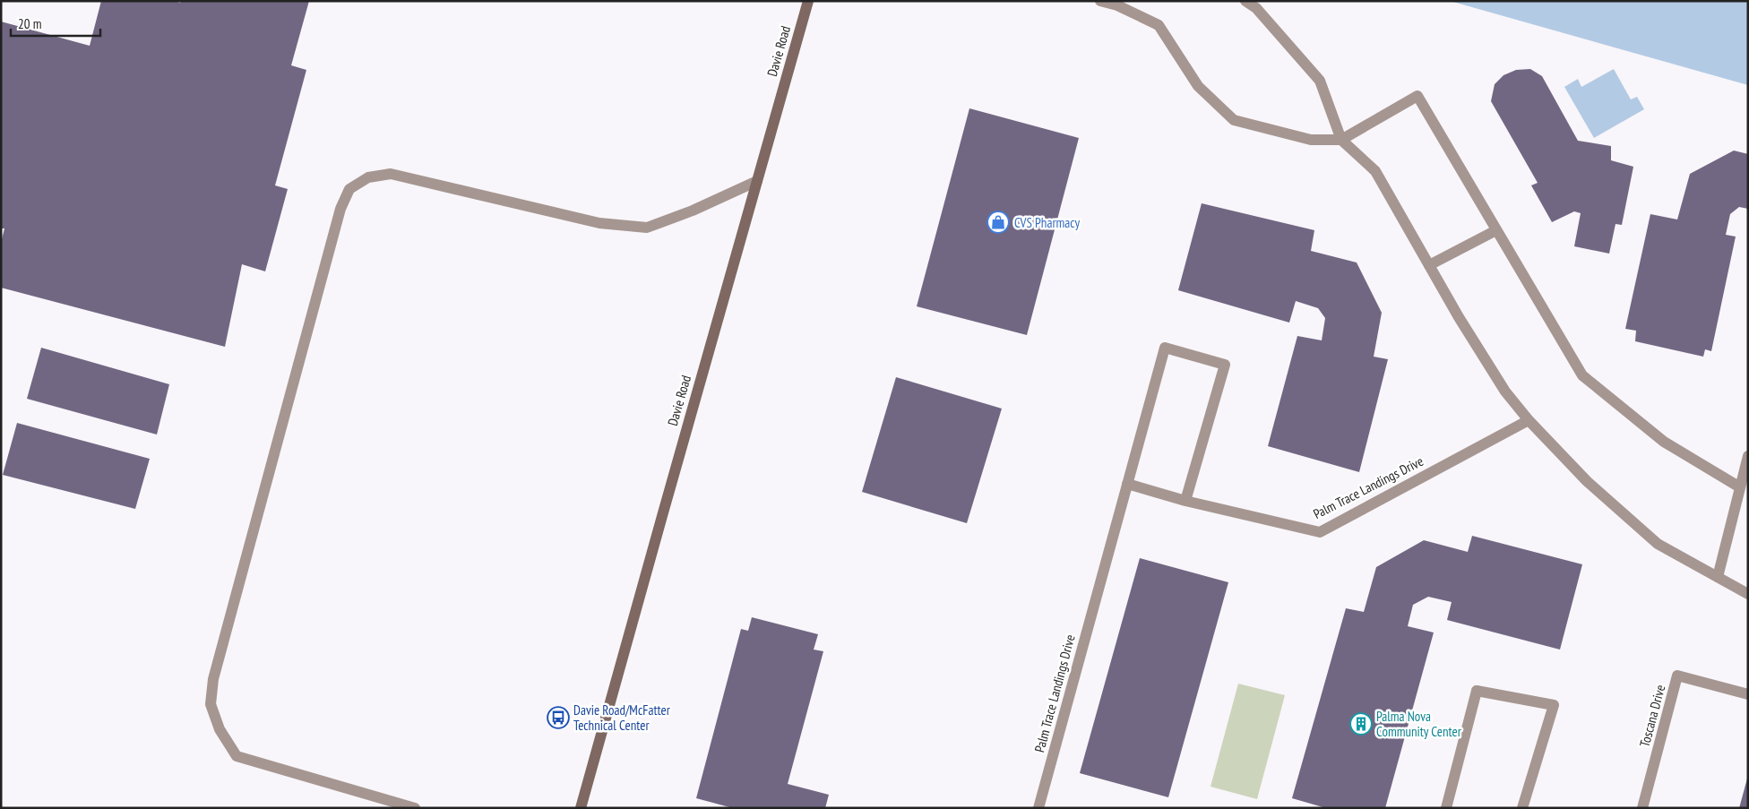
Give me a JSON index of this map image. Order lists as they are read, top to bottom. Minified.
{"streets":{"main road":["Davie Road"],"street":["Palm Trace Landings Drive","Toscana Drive"]},"places":{"shop":["CVS Pharmacy"],"bus stop":["Davie Road/McFatter Technical Center"],"building":["Palma Nova Community Center"]},"scale_bar":"20 m"}
